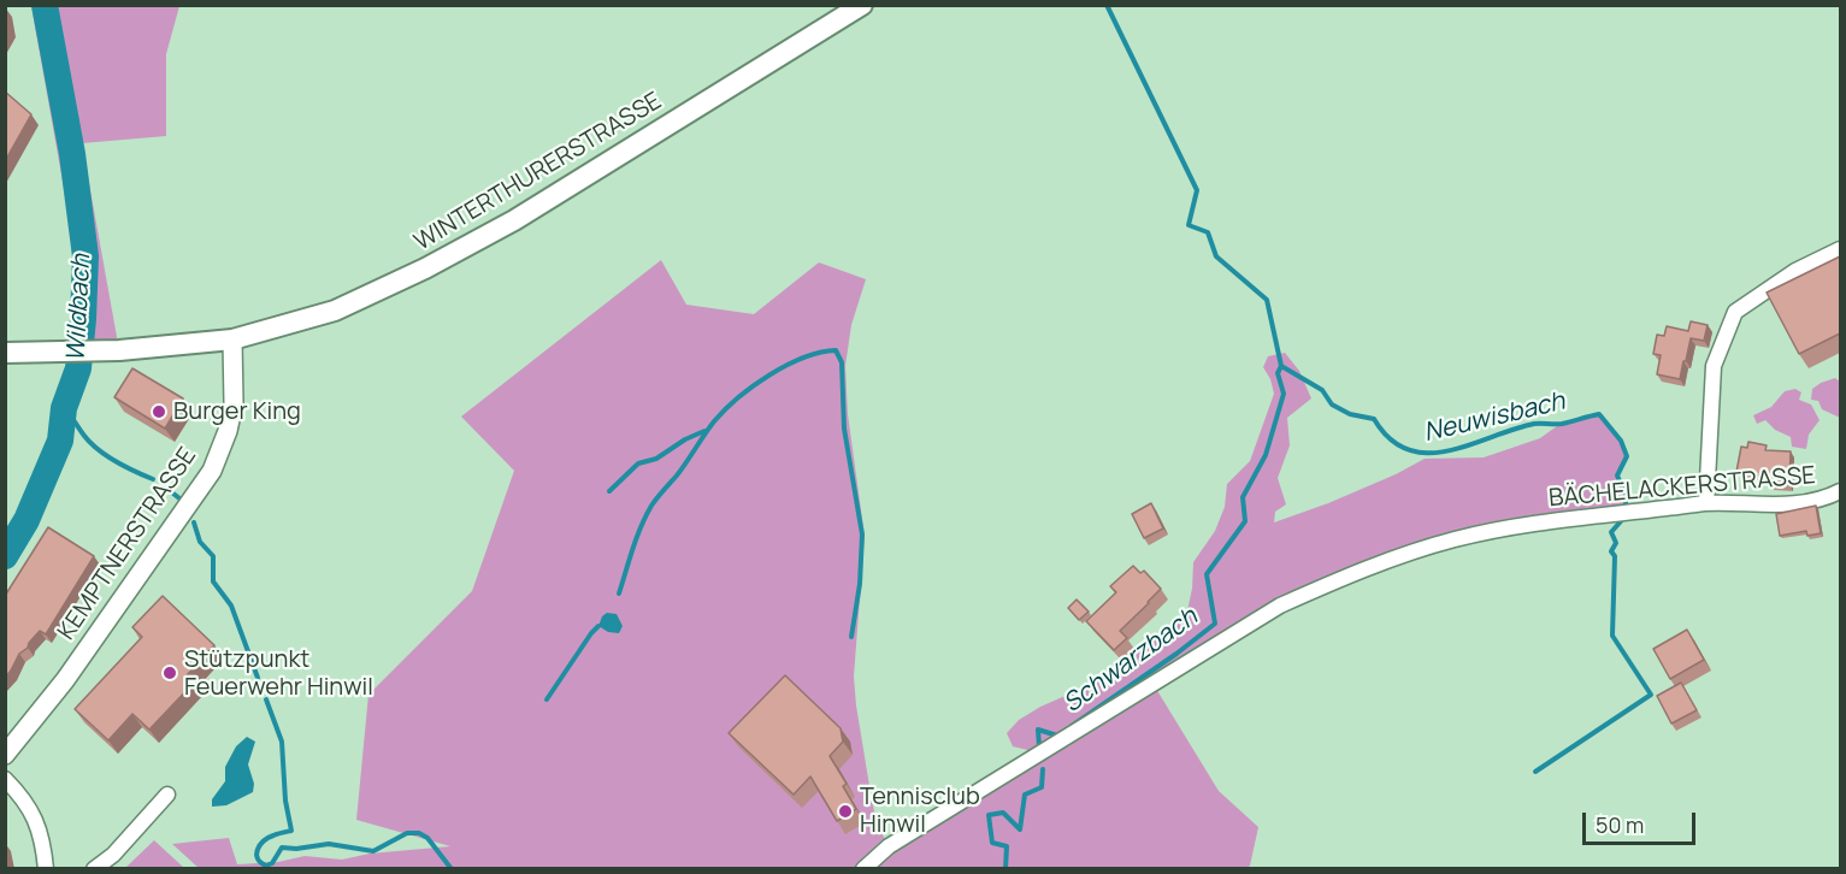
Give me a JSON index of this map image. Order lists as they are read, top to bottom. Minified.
{"streets":{"main road":["WINTERTHURERSTRASSE"],"street":["BÄCHELACKERSTRASSE","KEMPTNERSTRASSE"]},"crossings":[["WINTERTHURERSTRASSE","KEMPTNERSTRASSE"]],"water":["Wildbach","Neuwisbach","Schwarzbach"],"places":["Burger King","Stützpunkt Feuerwehr Hinwil","Tennisclub Hinwil"],"scale_bar":"50 m"}
